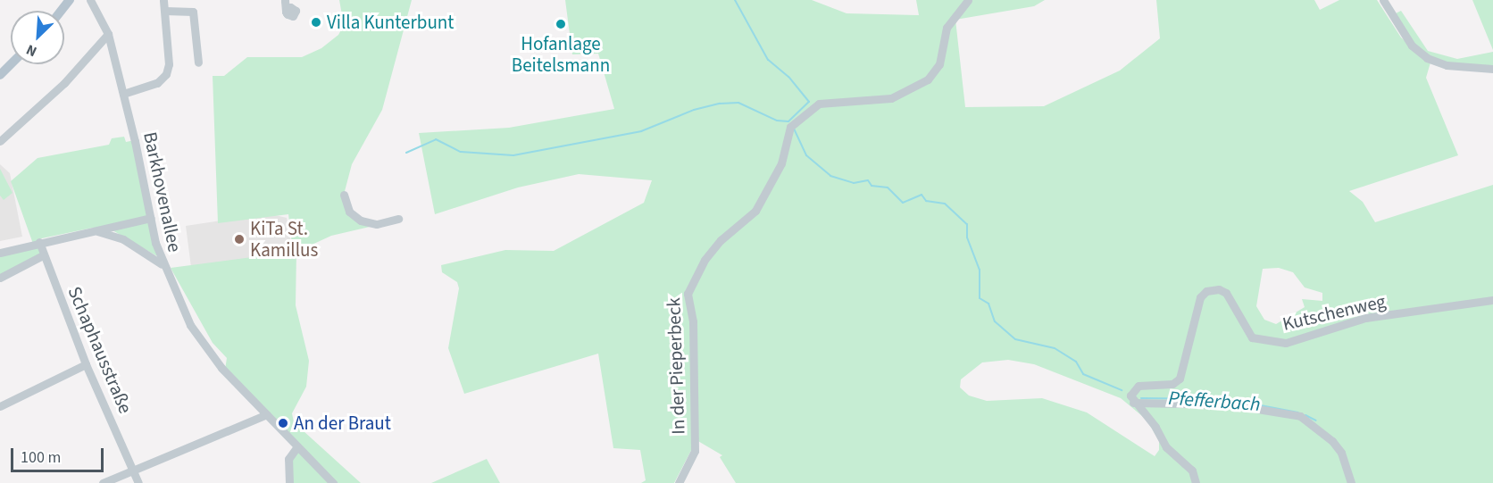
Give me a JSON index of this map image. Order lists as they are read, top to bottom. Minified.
{"streets":{"street":["Barkhovenallee","Kutschenweg","Schaphausstraße","In der Pieperbeck"]},"water":["Pfefferbach"],"places":["Villa Kunterbunt","Hofanlage Beitelsmann","KiTa St. Kamillus","An der Braut"],"scale_bar":"100 m","north":"bottom left"}
